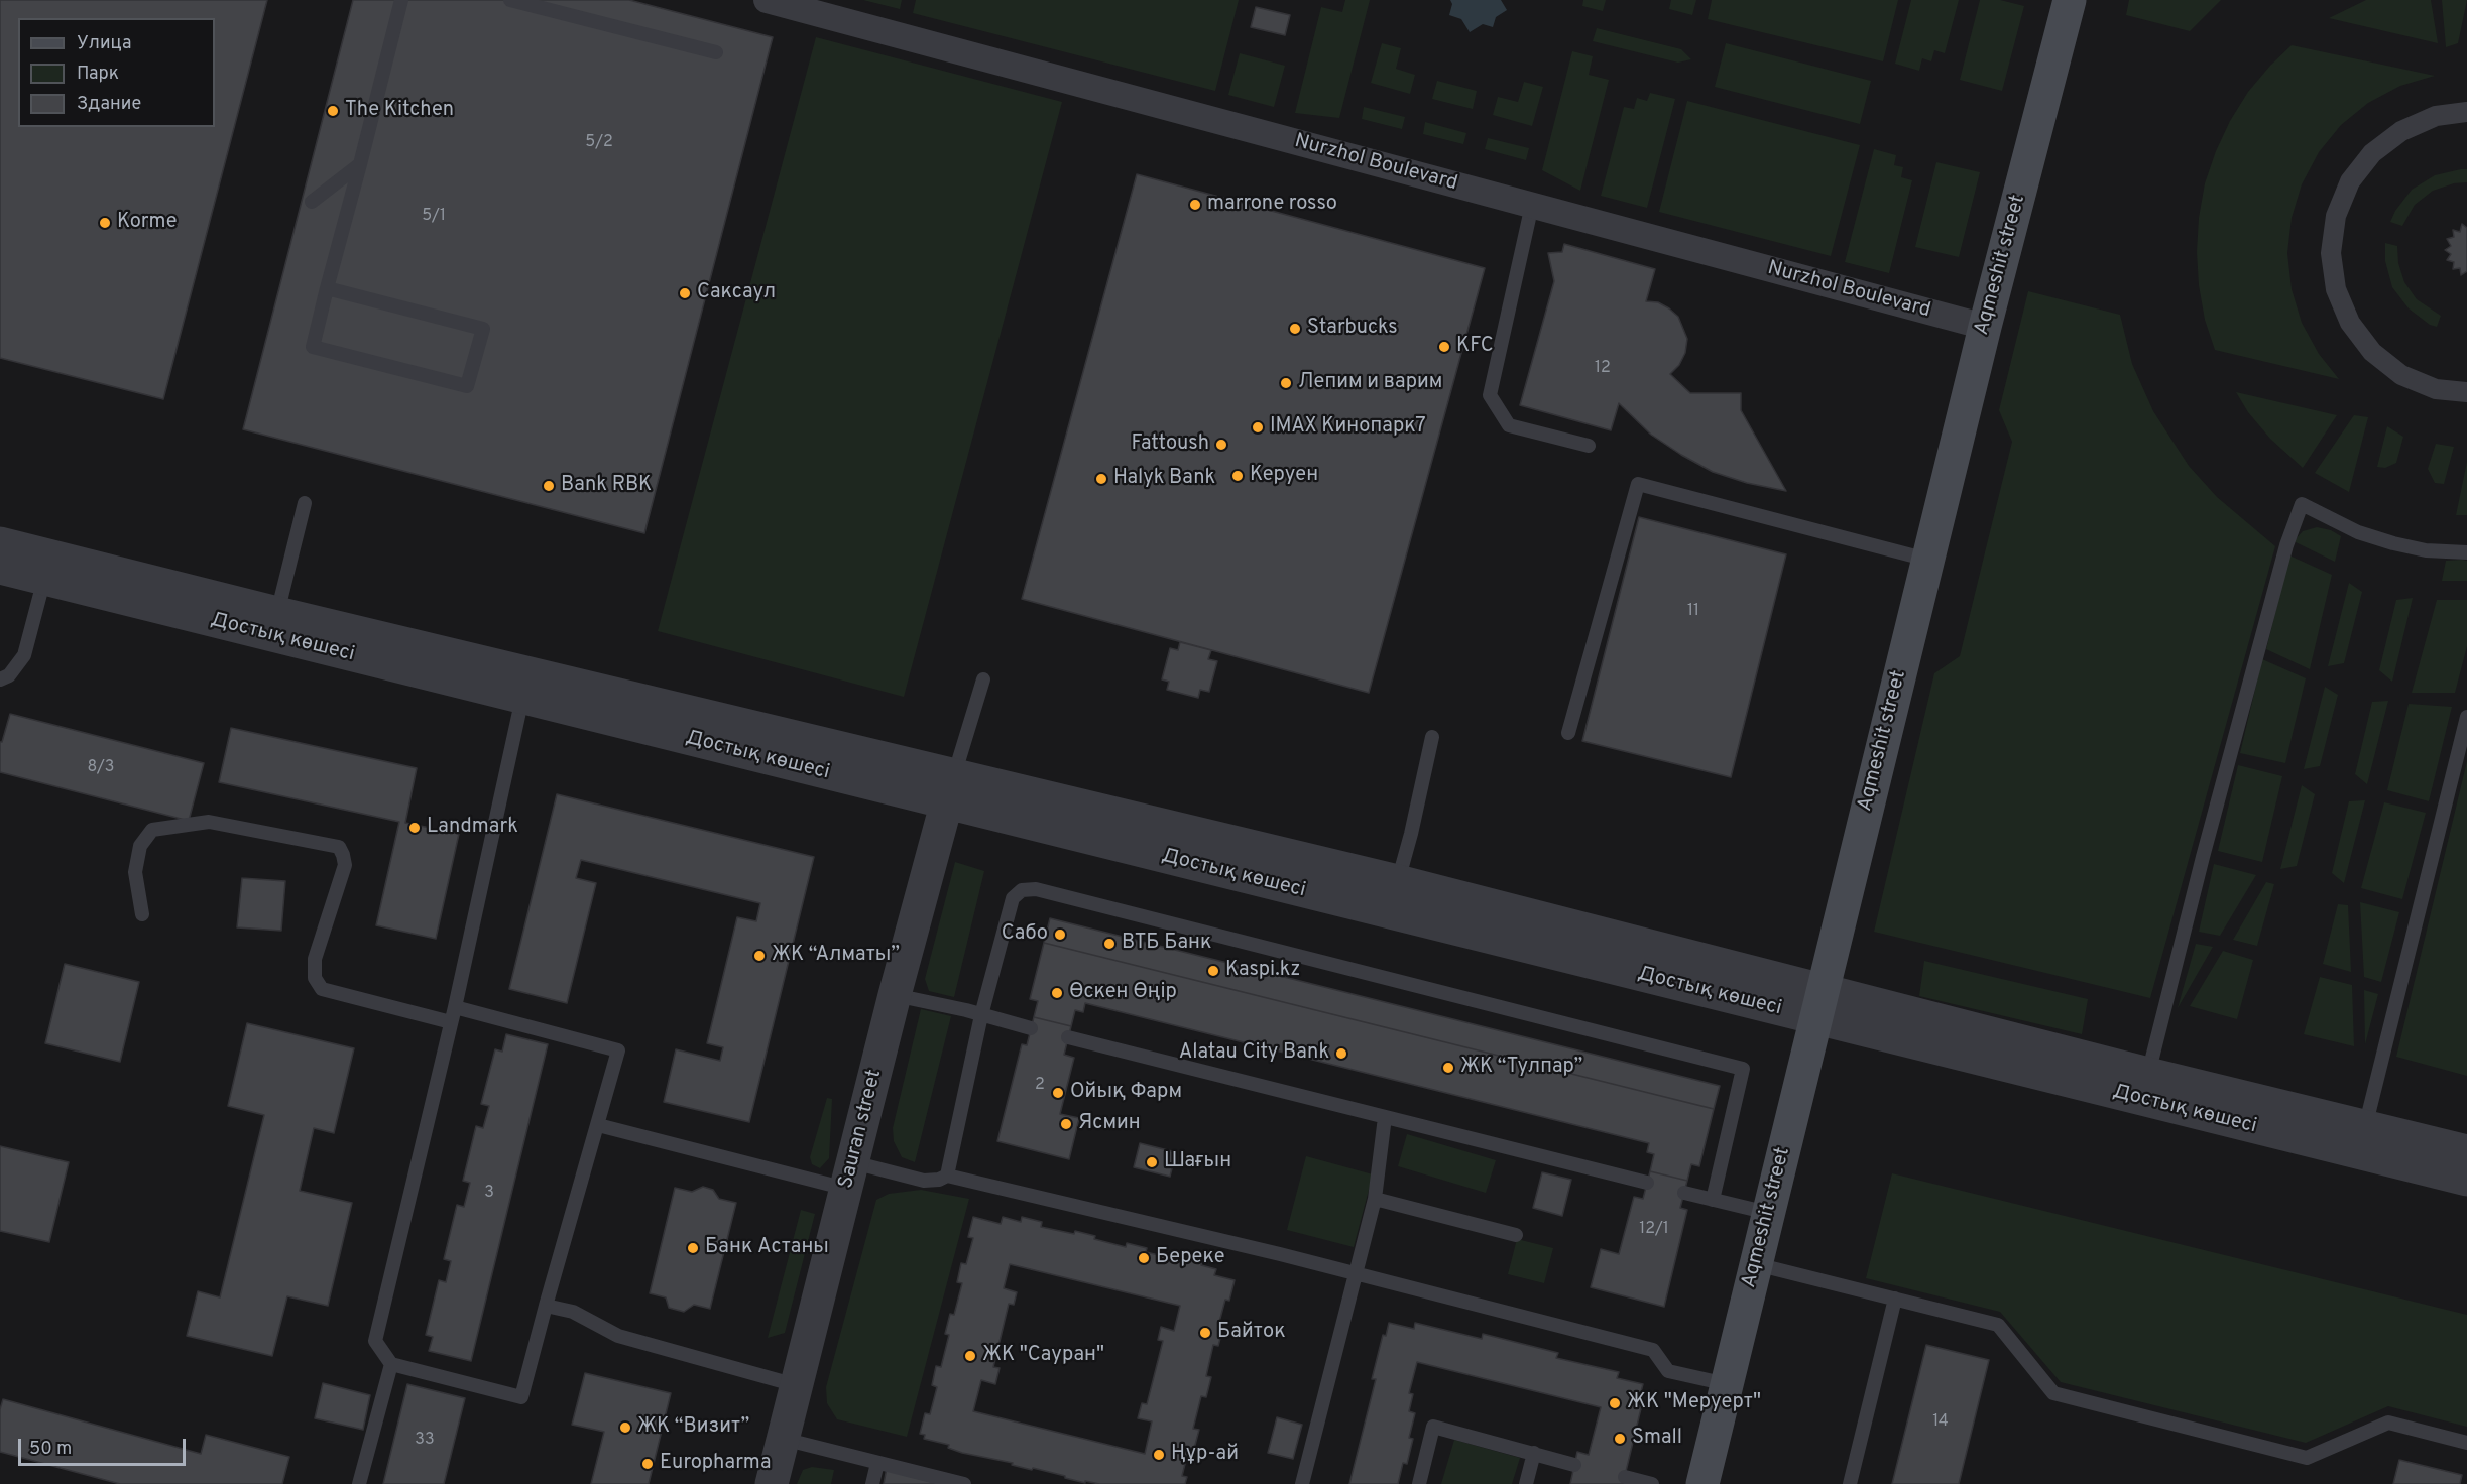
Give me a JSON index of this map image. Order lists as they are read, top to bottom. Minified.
{"streets":{"main road":["Aqmeshit street"],"street":["Nurzhol Boulevard","Достық көшесі","Sauran street"]},"crossings":[["Nurzhol Boulevard","Aqmeshit street"],["Aqmeshit street","Достық көшесі"],["Достық көшесі","Sauran street"]],"places":["The Kitchen","marrone rosso","Korme","Саксаул","Starbucks","KFC","Лепим и варим","IMAX Кинопарк7","Fattoush","Керуен","Halyk Bank","Bank RBK","Landmark","Сабо","ВТБ Банк","ЖК “Алматы”","Kaspi.kz","Өскен Өңір","Alatau City Bank","ЖК “Тулпар”","Ойық Фарм","Ясмин","Шағын","Банк Астаны","Береке","Байток","ЖК \"Сауран\"","ЖК \"Меруерт\"","ЖК “Визит”","Small","Ңұр-ай","Europharma"],"house_numbers":["5/2","5/1","12","11","8/3","2","3","12/1","14","33"],"legend":["Улица","Парк","Здание"],"scale_bar":"50 m"}
